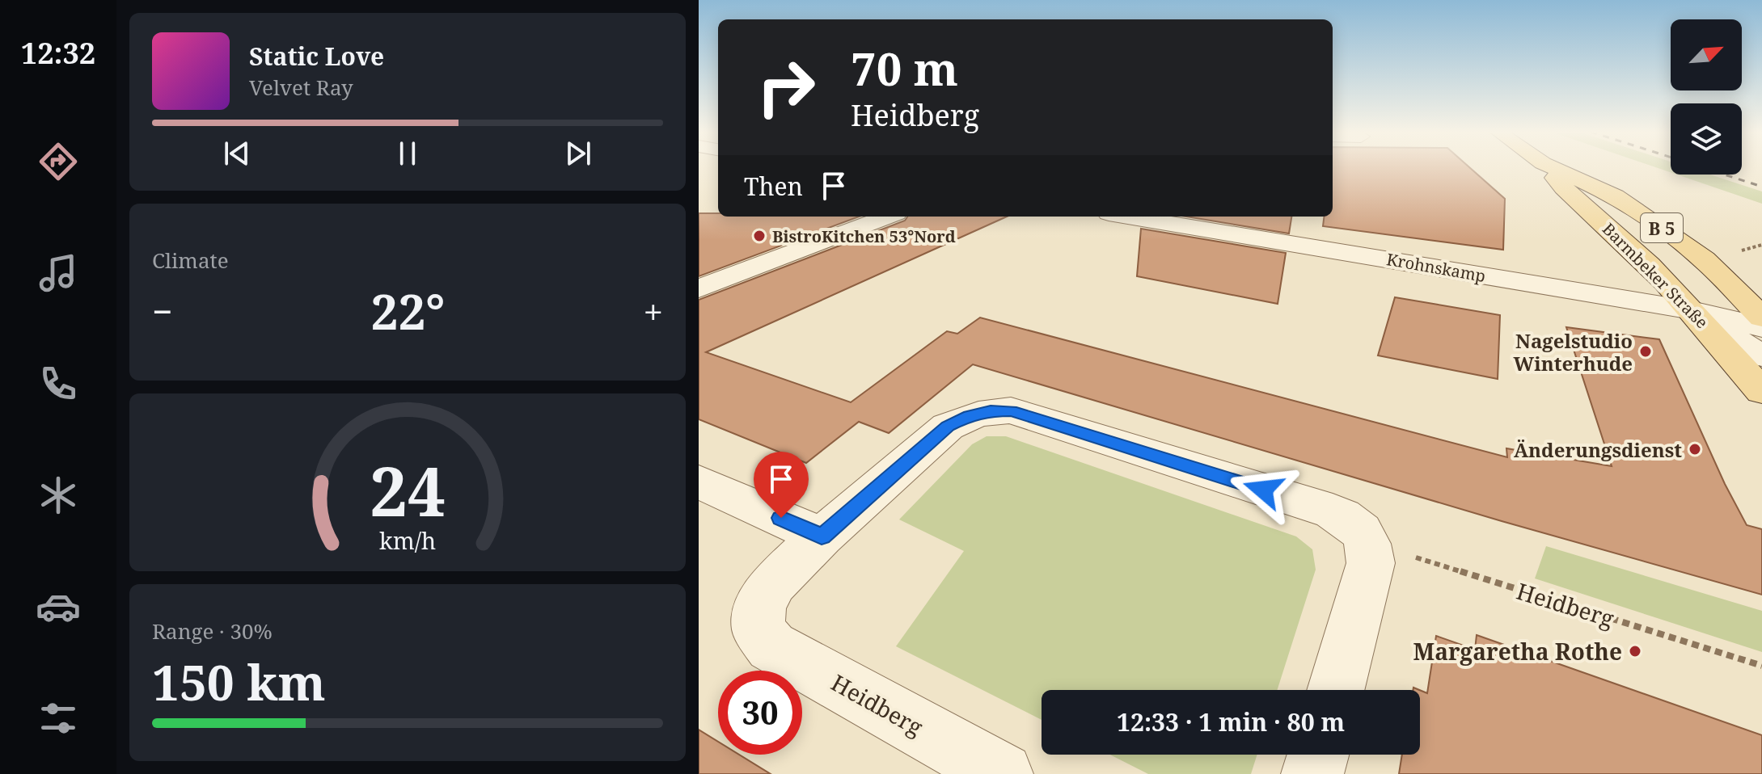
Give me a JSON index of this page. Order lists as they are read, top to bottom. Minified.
{"streets":{"main road":["B 5","Barmbeker Straße"],"street":["Krohnskamp","Heidberg"]},"crossings":[["Krohnskamp","Barmbeker Straße"]],"places":["BistroKitchen 53°Nord","Nagelstudio Winterhude","Änderungsdienst","Margaretha Rothe"],"north":"top right","page":{"tabs":"12:32","turn":["70 m","Heidberg"],"song":["Static Love","Velvet Ray"],"then":"Then","tile":["Climate",["Range · 30%","150 km"]],"heat":["−","22°","+"],"limit":"30","trip":"12:33 · 1 min · 80 m","gauge":["24","km/h"]}}
